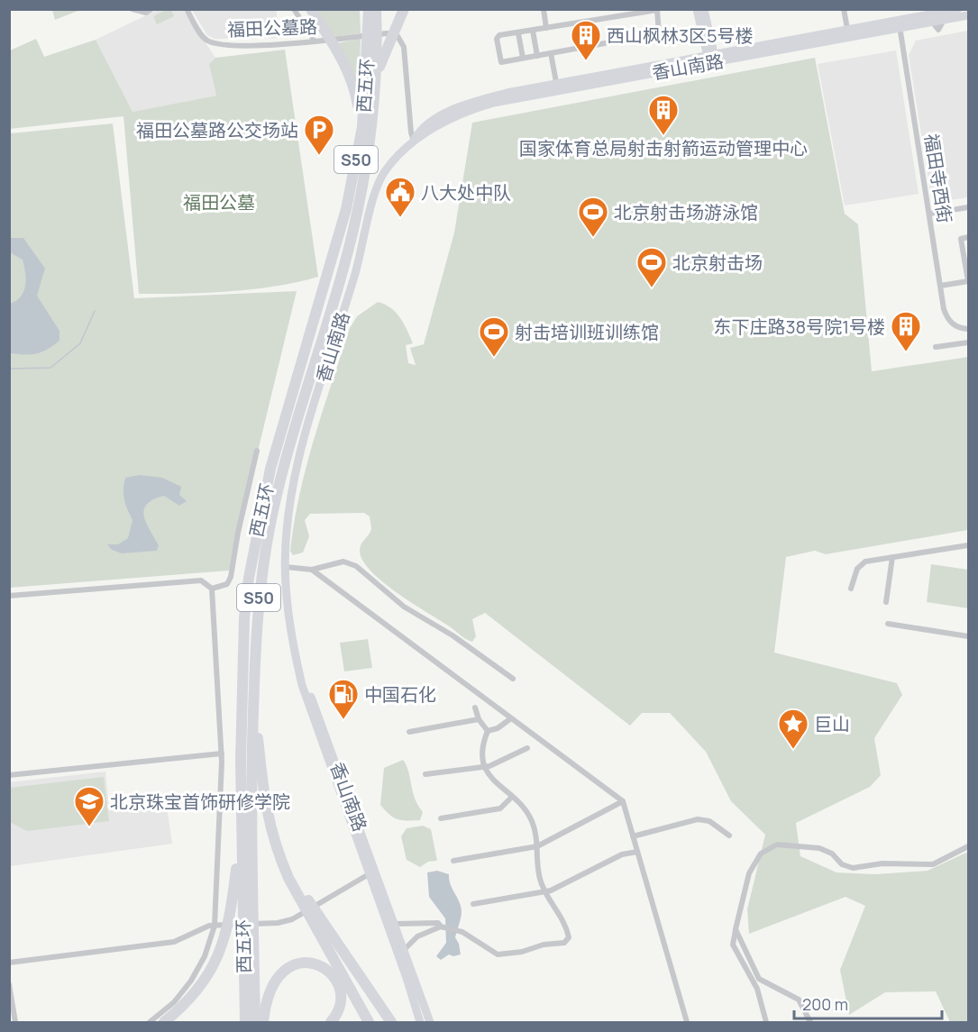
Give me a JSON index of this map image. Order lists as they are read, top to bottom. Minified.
{"streets":{"highway":["西五环","S50"],"main road":["香山南路"],"street":["福田公墓路","福田寺西街"]},"crossings":[["福田公墓路","香山南路"],["香山南路","福田寺西街"]],"parks":["福田公墓"],"places":{"building":["西山枫林3区5号楼","国家体育总局射击射箭运动管理中心","东下庄路38号院1号楼"],"parking":["福田公墓路公交场站"],"public building":["八大处中队"],"sports":["北京射击场游泳馆","北京射击场","射击培训班训练馆"],"fuel station":["中国石化"],"place":["巨山"],"school or university":["北京珠宝首饰研修学院"]},"scale_bar":"200 m"}
